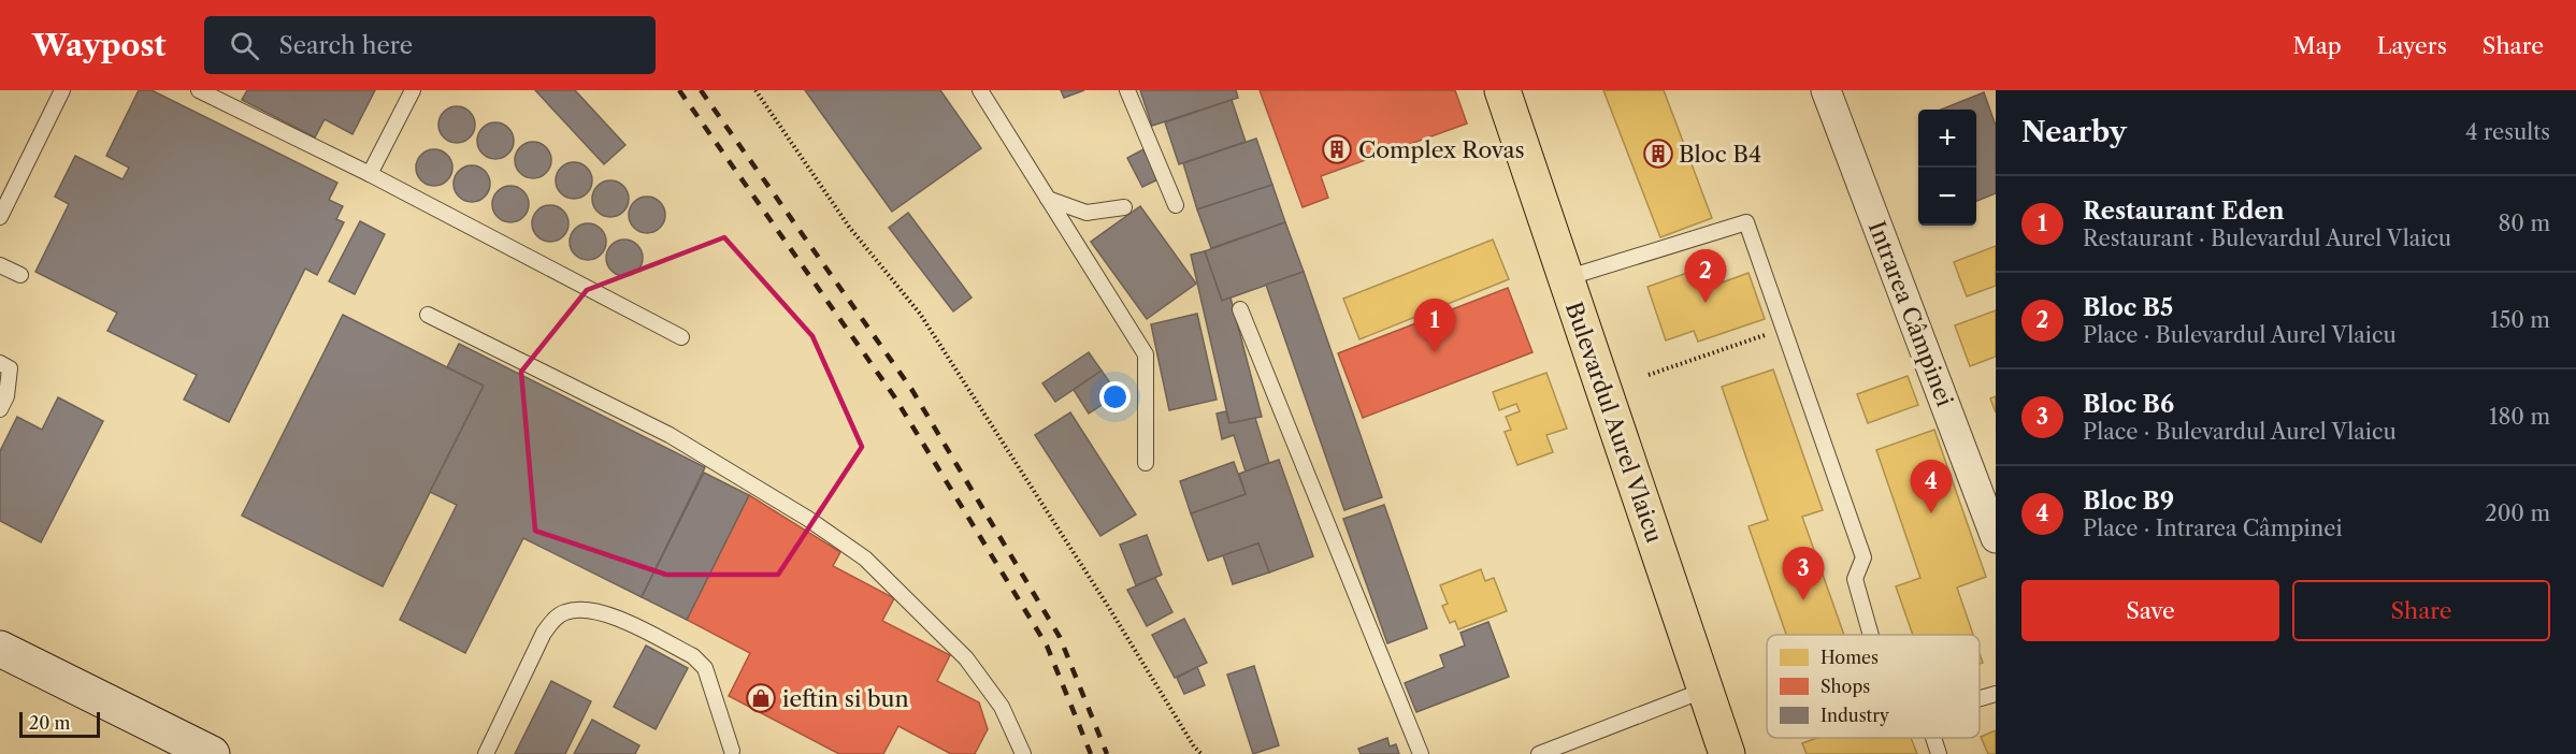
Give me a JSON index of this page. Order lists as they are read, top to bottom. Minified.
{"streets":{"main road":["Bulevardul Aurel Vlaicu"],"street":["Intrarea Câmpinei"]},"places":{"building":["Complex Rovas","Bloc B4"],"shop":["ieftin si bun"]},"legend":["Homes","Shops","Industry"],"scale_bar":"20 m","page":{"header":"Waypost","search":"Search here","nav":["Map","Layers","Share"],"heading":["Nearby","4 results"],"map_buttons":["+","−"],"list":[{"mark":"1","name":"Restaurant Eden","note":"Restaurant · Bulevardul Aurel Vlaicu","value":"80 m"},{"mark":"2","name":"Bloc B5","note":"Place · Bulevardul Aurel Vlaicu","value":"150 m"},{"mark":"3","name":"Bloc B6","note":"Place · Bulevardul Aurel Vlaicu","value":"180 m"},{"mark":"4","name":"Bloc B9","note":"Place · Intrarea Câmpinei","value":"200 m"}],"pins":["2","1","4","3"],"buttons":["Save","Share"],"scale":"20 m"}}
